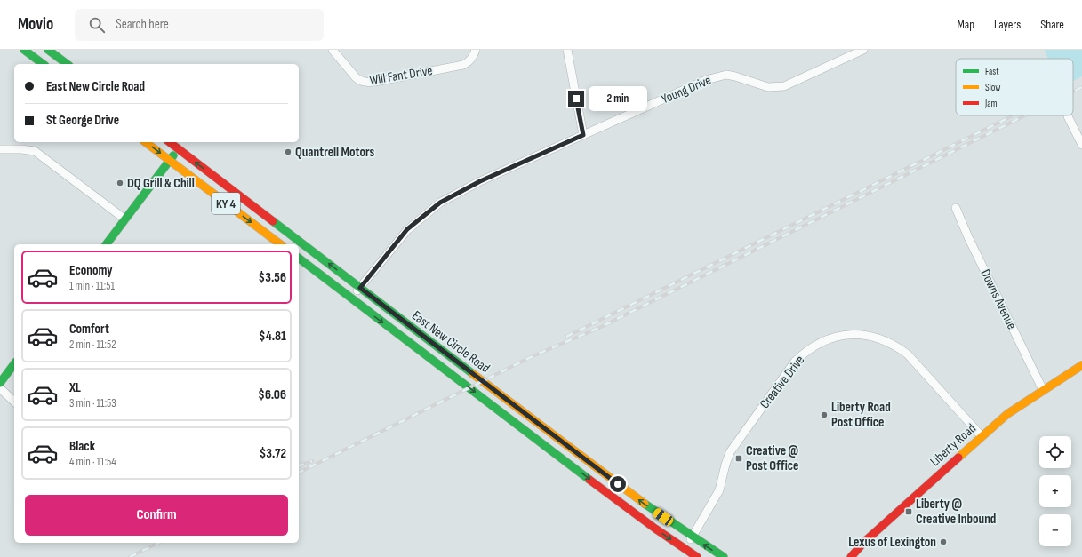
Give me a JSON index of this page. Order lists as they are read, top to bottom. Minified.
{"streets":{"main road":["KY 4","East New Circle Road","Liberty Road"],"street":["Will Fant Drive","Young Drive","Downs Avenue","Creative Drive"]},"crossings":[["Young Drive","East New Circle Road"],["Downs Avenue","Liberty Road"],["East New Circle Road","Creative Drive"],["Creative Drive","Liberty Road"]],"places":{"other":["Quantrell Motors","DQ Grill & Chill","Liberty Road Post Office","Lexus of Lexington"],"transit":["Creative @ Post Office","Liberty @ Creative Inbound"]},"legend":["Fast","Slow","Jam"],"page":{"header":"Movio","search":"Search here","nav":["Map","Layers","Share"],"banner":["East New Circle Road","St George Drive"],"bubble":"2 min","list":[{"name":"Economy","note":"1 min · 11:51","value":"$3.56"},{"name":"Comfort","note":"2 min · 11:52","value":"$4.81"},{"name":"XL","note":"3 min · 11:53","value":"$6.06"},{"name":"Black","note":"4 min · 11:54","value":"$3.72"}],"map_buttons":["+","−"],"buttons":"Confirm"}}
